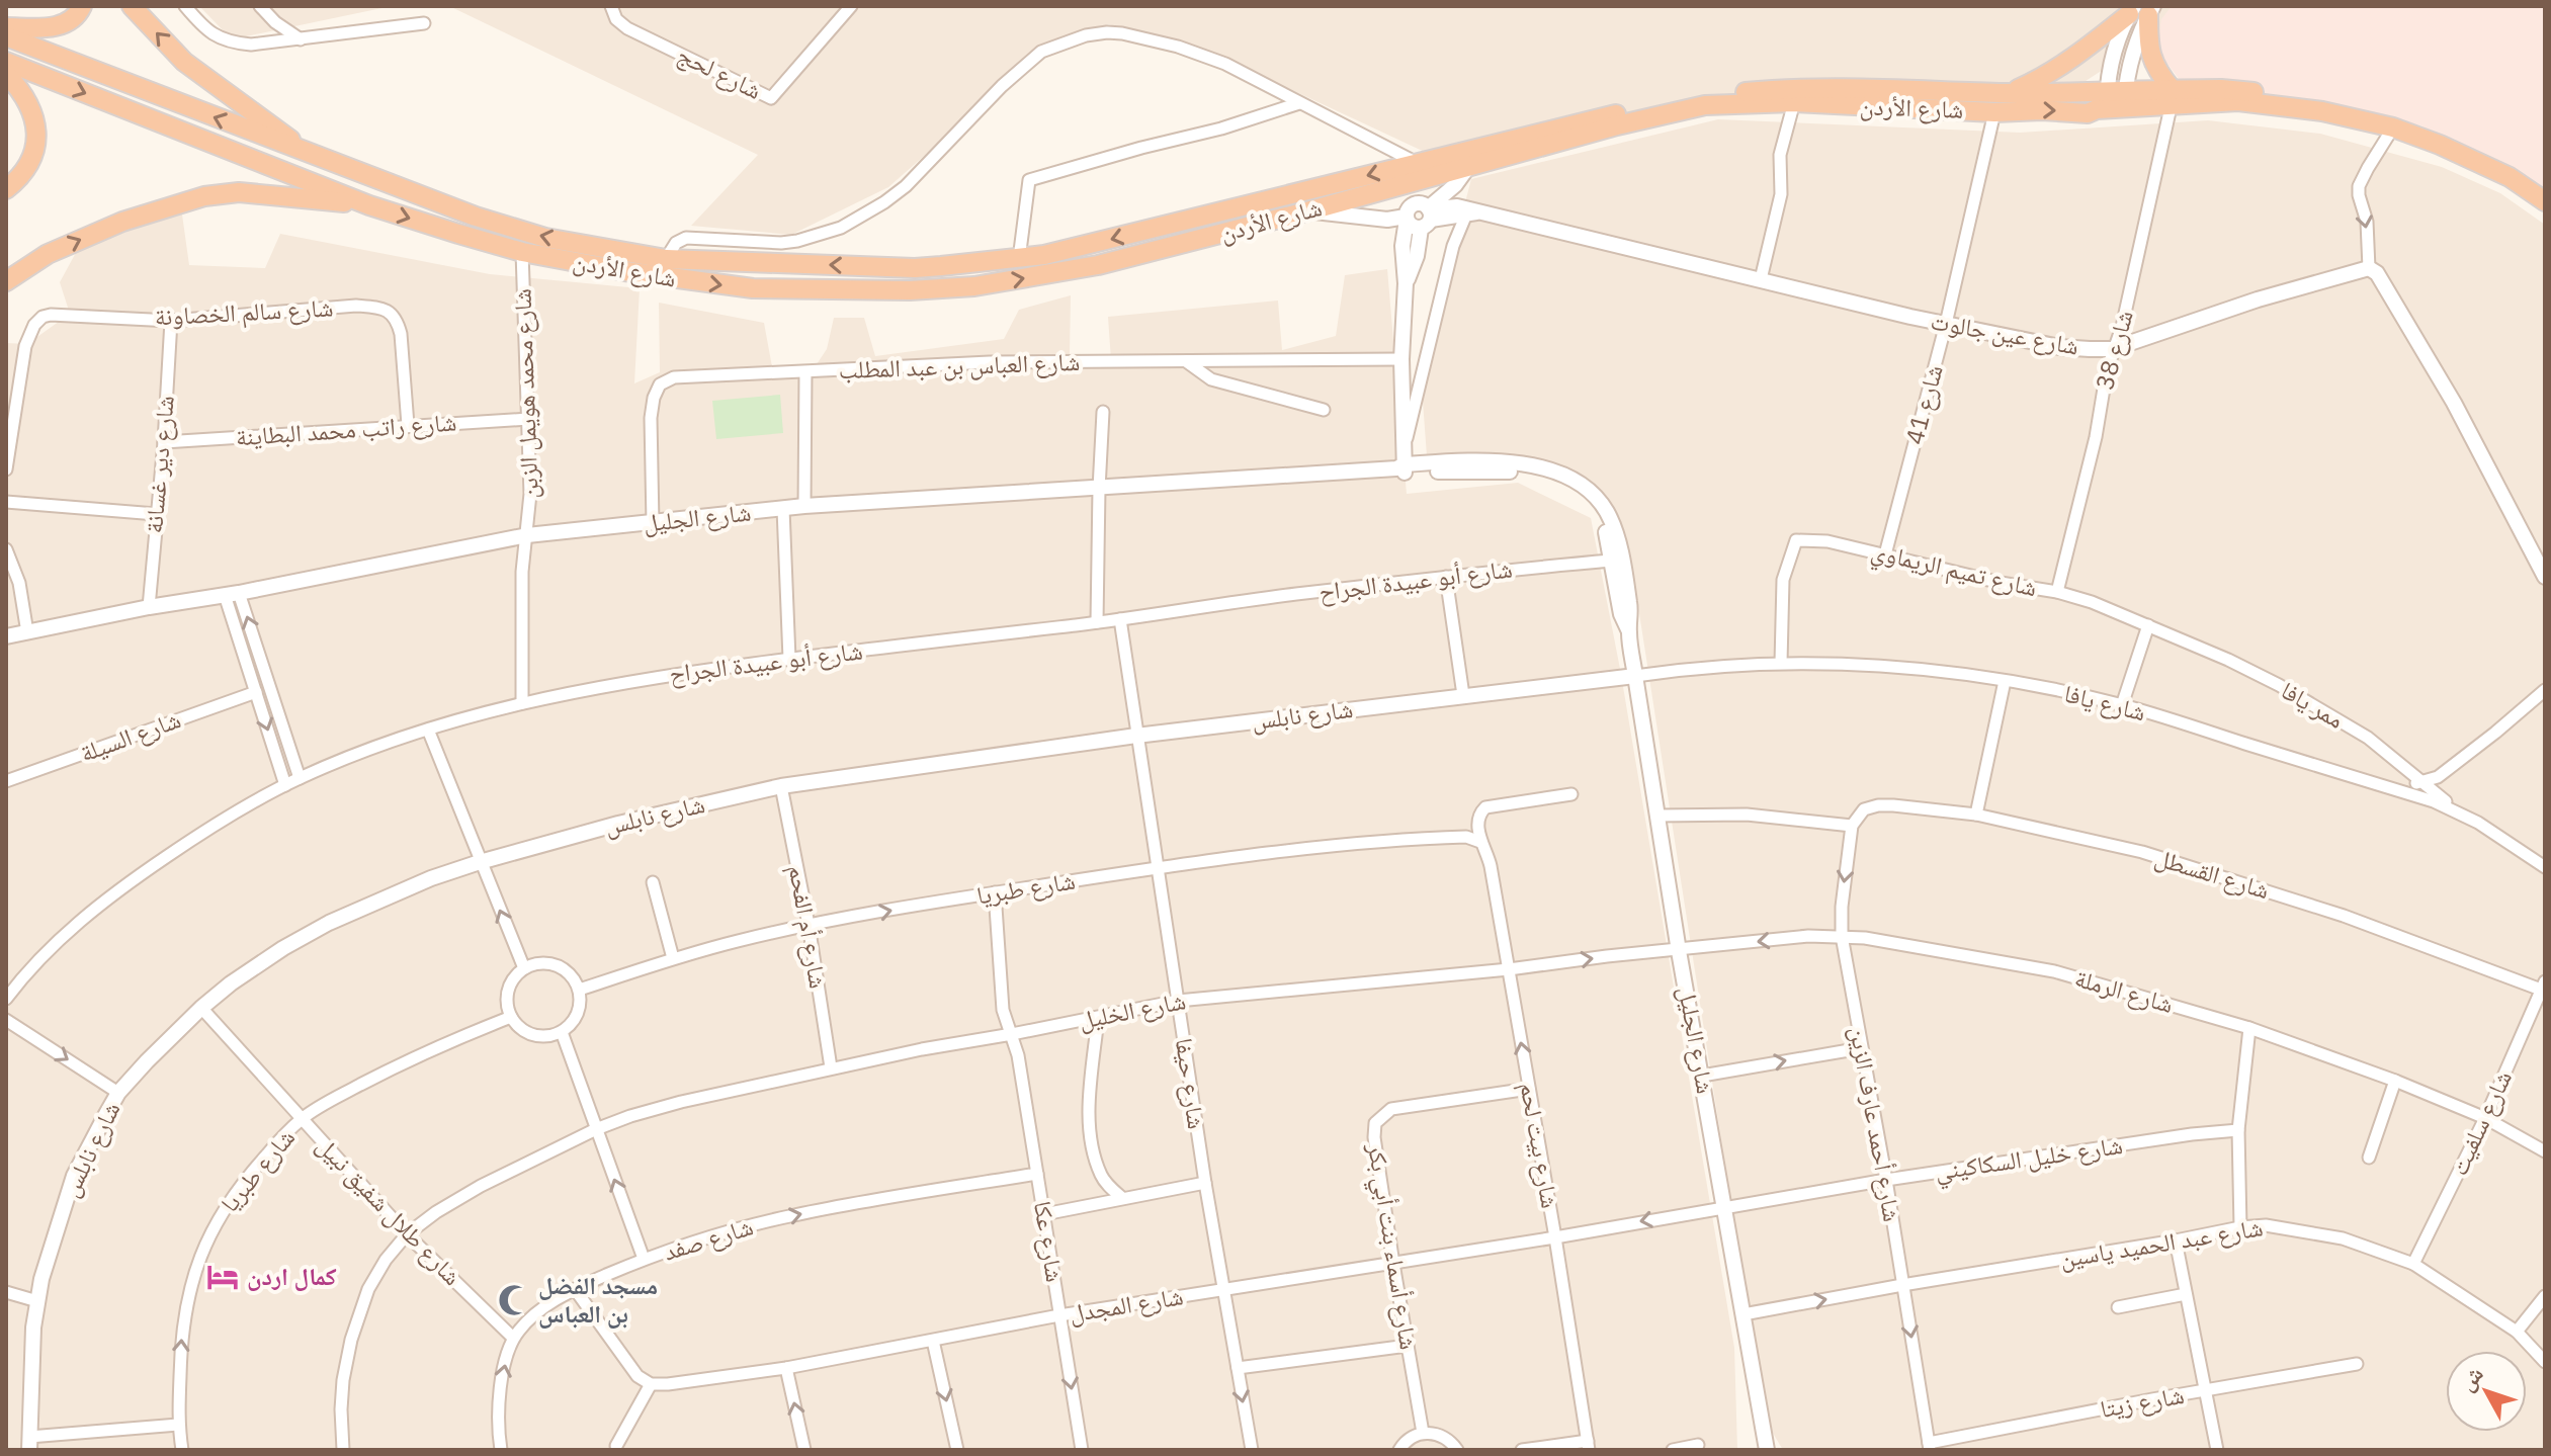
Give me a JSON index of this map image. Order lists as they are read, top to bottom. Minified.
{"streets":{"highway":["شارع الأردن"],"street":["شارع لحج","شارع سالم الخصاونة","شارع عين جالوت","شارع 38","شارع العباس بن عبد المطلب","شارع محمد هويمل الزبن","شارع 41","شارع راتب محمد البطاينة","شارع دير غسانة","شارع الجليل","شارع تميم الريماوي","شارع أبو عبيدة الجراح","شارع يافا","ممر يافا","شارع نابلس","شارع السيلة","شارع القسطل","شارع طبريا","شارع أم الفحم","شارع الرملة","شارع الخليل","شارع حيفا","شارع سلفيت","شارع أحمد عارف الزين","شارع بيت لحم","شارع خليل السكاكيني","شارع طلال شفيق نبيل","شارع صفد","شارع عكا","شارع عبد الحميد ياسين","شارع أسماء بنت أبي بكر","شارع المجدل","شارع زيتا"]},"crossings":[["شارع الأردن","شارع 38"],["شارع الأردن","شارع محمد هويمل الزبن"],["شارع الأردن","شارع 41"],["شارع سالم الخصاونة","شارع راتب محمد البطاينة"],["شارع سالم الخصاونة","شارع دير غسانة"],["شارع عين جالوت","شارع 38"],["شارع عين جالوت","شارع 41"],["شارع 38","شارع تميم الريماوي"],["شارع العباس بن عبد المطلب","شارع الجليل"],["شارع محمد هويمل الزبن","شارع راتب محمد البطاينة"],["شارع محمد هويمل الزبن","شارع الجليل"],["شارع محمد هويمل الزبن","شارع أبو عبيدة الجراح"],["شارع 41","شارع تميم الريماوي"],["شارع راتب محمد البطاينة","شارع دير غسانة"],["شارع دير غسانة","شارع الجليل"],["شارع الجليل","شارع أبو عبيدة الجراح"],["شارع الجليل","شارع يافا"],["شارع الجليل","شارع نابلس"],["شارع الجليل","شارع الرملة"],["شارع الجليل","شارع الخليل"],["شارع الجليل","شارع خليل السكاكيني"],["شارع الجليل","شارع عبد الحميد ياسين"],["شارع الجليل","شارع المجدل"],["شارع تميم الريماوي","شارع يافا"],["شارع تميم الريماوي","ممر يافا"],["شارع أبو عبيدة الجراح","شارع حيفا"],["شارع يافا","ممر يافا"],["شارع يافا","شارع نابلس"],["شارع نابلس","شارع أم الفحم"],["شارع نابلس","شارع حيفا"],["شارع نابلس","شارع طلال شفيق نبيل"],["شارع القسطل","شارع سلفيت"],["شارع القسطل","شارع أحمد عارف الزين"],["شارع طبريا","شارع أم الفحم"],["شارع طبريا","شارع حيفا"],["شارع طبريا","شارع بيت لحم"],["شارع طبريا","شارع طلال شفيق نبيل"],["شارع طبريا","شارع عكا"],["شارع أم الفحم","شارع الخليل"],["شارع الرملة","شارع الخليل"],["شارع الرملة","شارع سلفيت"],["شارع الرملة","شارع أحمد عارف الزين"],["شارع الخليل","شارع حيفا"],["شارع الخليل","شارع بيت لحم"],["شارع الخليل","شارع طلال شفيق نبيل"],["شارع الخليل","شارع عكا"],["شارع حيفا","شارع المجدل"],["شارع سلفيت","شارع عبد الحميد ياسين"],["شارع أحمد عارف الزين","شارع خليل السكاكيني"],["شارع أحمد عارف الزين","شارع عبد الحميد ياسين"],["شارع أحمد عارف الزين","شارع زيتا"],["شارع بيت لحم","شارع أسماء بنت أبي بكر"],["شارع بيت لحم","شارع المجدل"],["شارع خليل السكاكيني","شارع المجدل"],["شارع طلال شفيق نبيل","شارع صفد"],["شارع صفد","شارع عكا"],["شارع عكا","شارع المجدل"],["شارع أسماء بنت أبي بكر","شارع المجدل"]],"one_way":["شارع أحمد عارف الزين","شارع صفد"],"places":{"hotel":["كمال اردن"],"mosque":["مسجد الفضل بن العباس"]},"north":"top left"}
